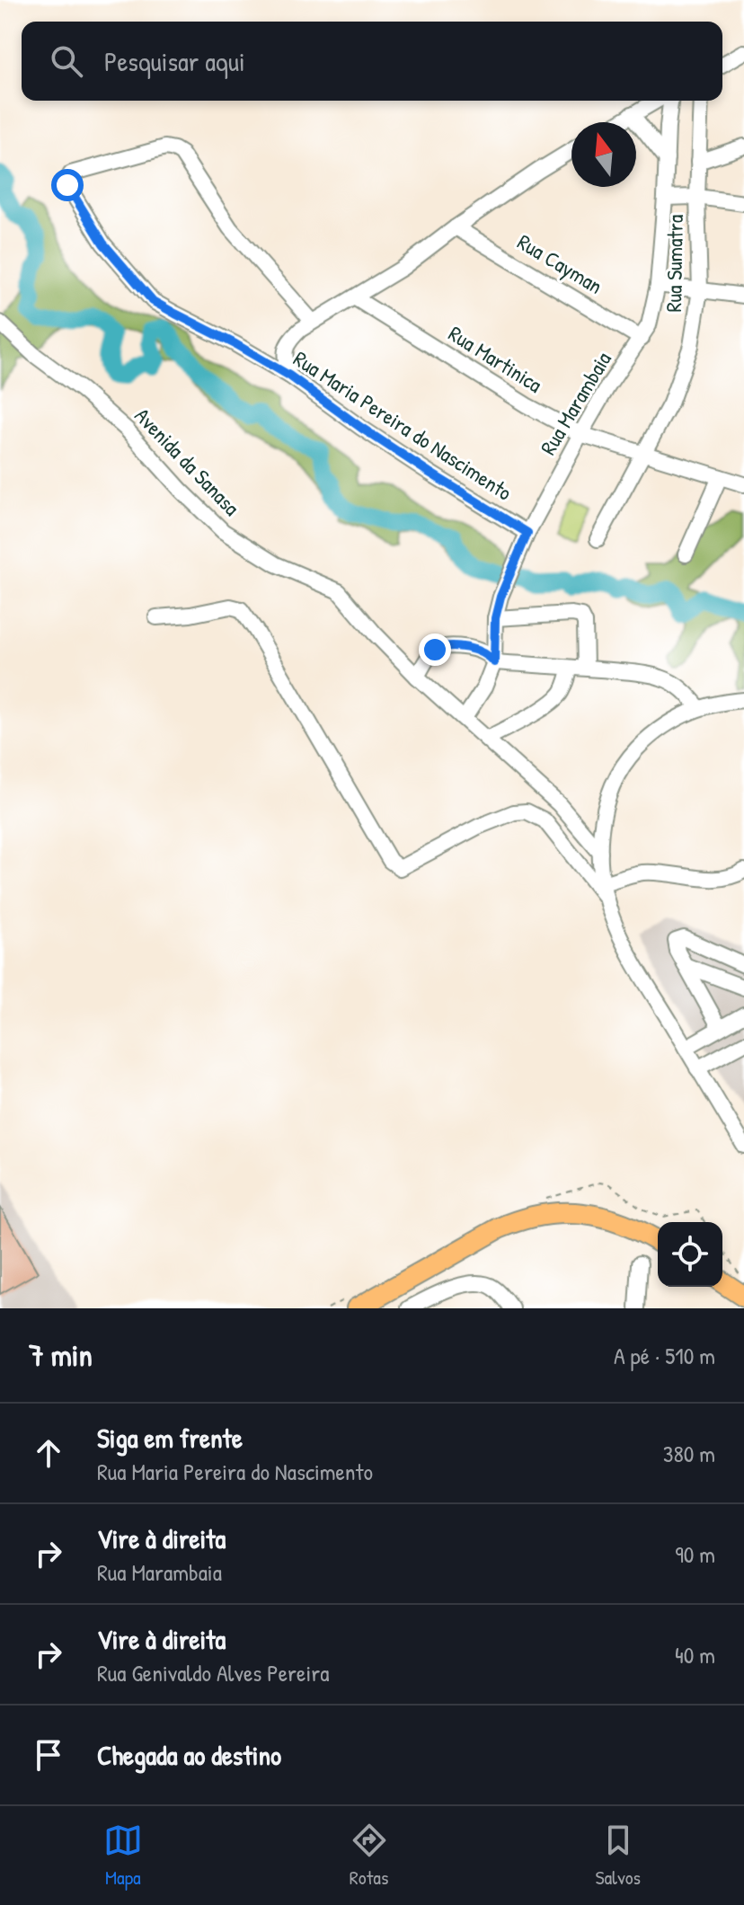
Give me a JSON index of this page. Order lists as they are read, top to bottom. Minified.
{"streets":{"street":["Rua Sumatra","Rua Cayman","Rua Martinica","Rua Marambaia","Rua Maria Pereira do Nascimento","Avenida da Sanasa"]},"crossings":[["Rua Sumatra","Rua Martinica"],["Rua Cayman","Rua Marambaia"],["Rua Martinica","Rua Marambaia"],["Rua Marambaia","Rua Maria Pereira do Nascimento"],["Rua Marambaia","Avenida da Sanasa"]],"north":"top","page":{"search":"Pesquisar aqui","heading":["7 min","A pé · 510 m"],"list":[["Siga em frente","Rua Maria Pereira do Nascimento","380 m"],["Vire à direita","Rua Marambaia","90 m"],["Vire à direita","Rua Genivaldo Alves Pereira","40 m"],"Chegada ao destino"],"nav":["Mapa","Rotas","Salvos"]}}
